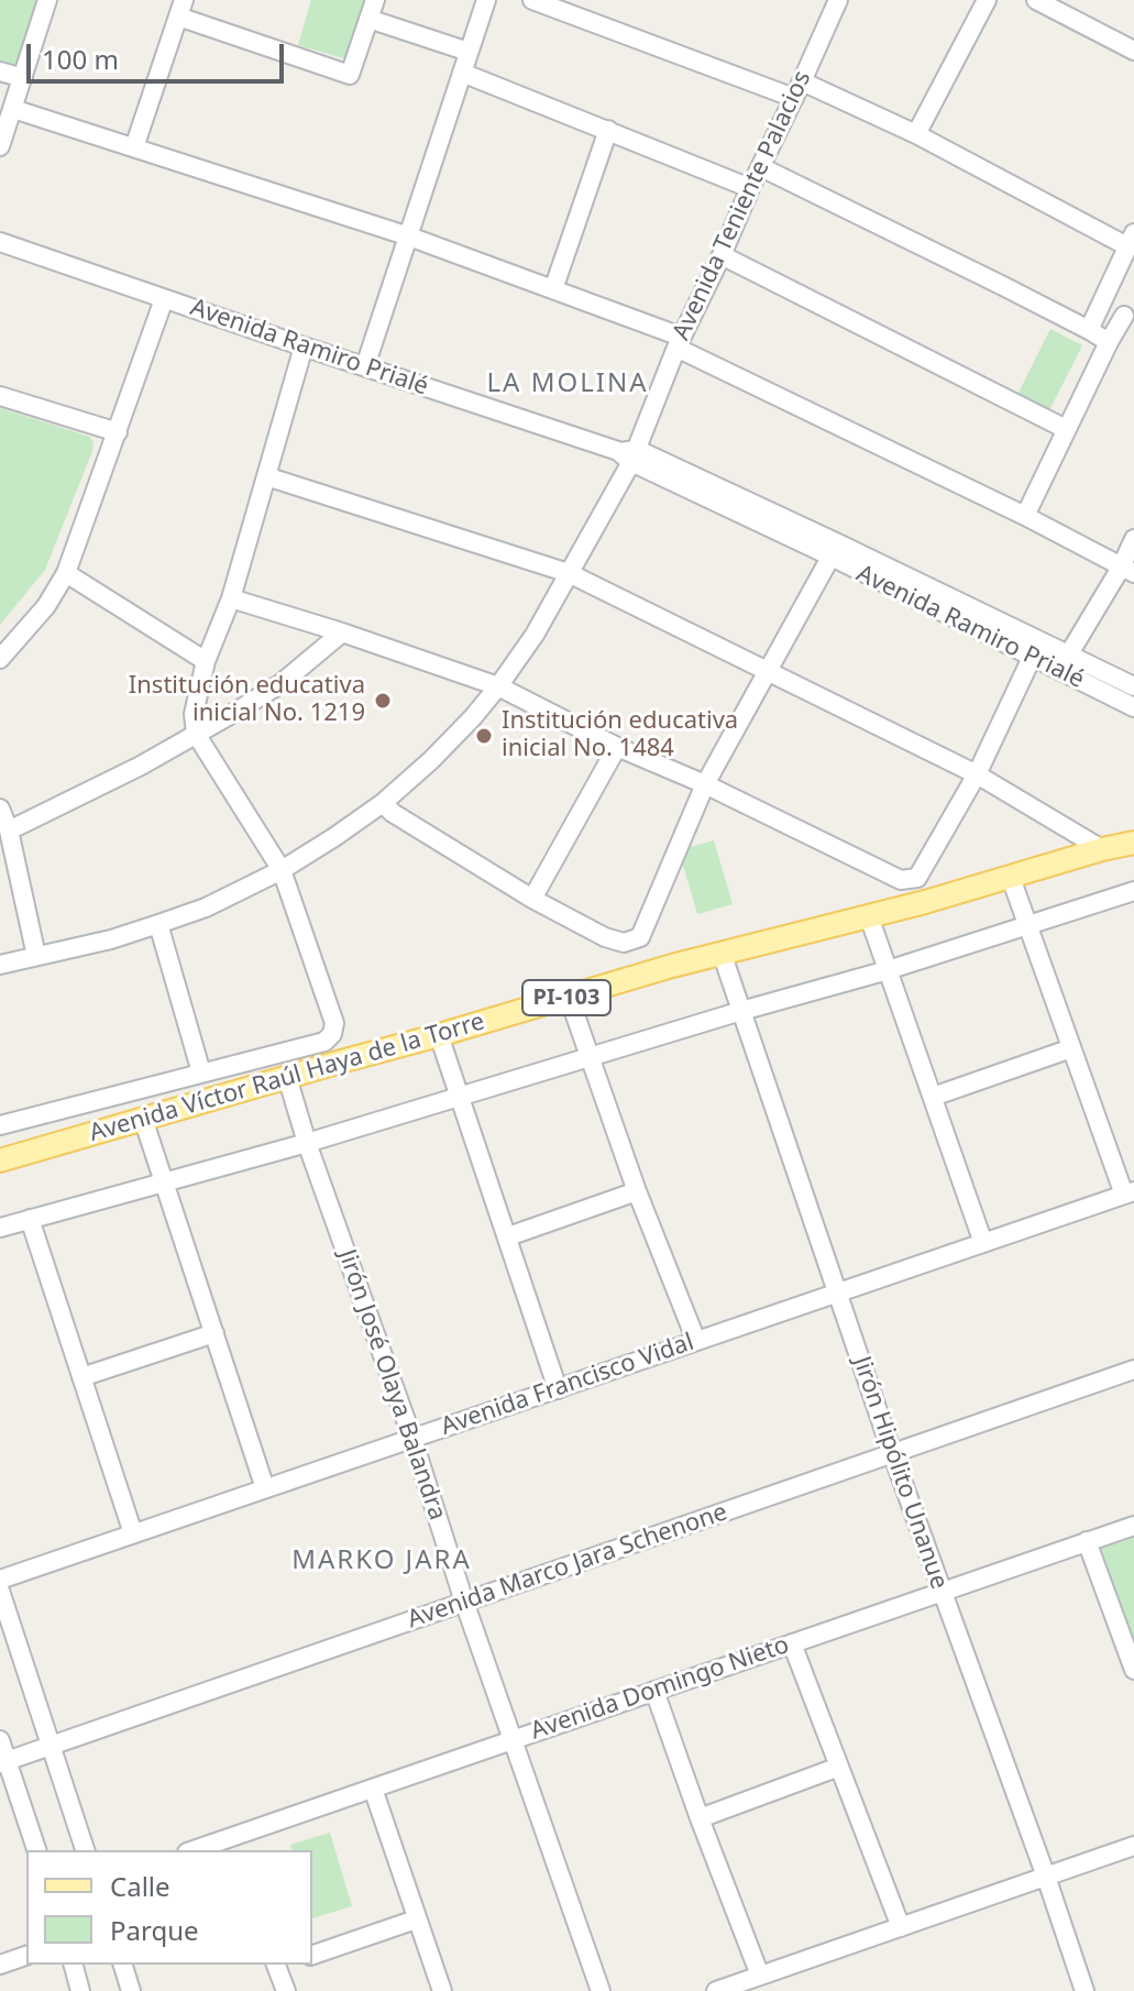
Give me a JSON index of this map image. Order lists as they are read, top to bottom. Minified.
{"streets":{"main road":["PI-103","Avenida Víctor Raúl Haya de la Torre"],"street":["Avenida Teniente Palacios","Avenida Ramiro Prialé","Jirón José Olaya Balandra","Avenida Francisco Vidal","Jirón Hipólito Unanue","Avenida Marco Jara Schenone","Avenida Domingo Nieto"]},"crossings":[["Avenida Teniente Palacios","Avenida Ramiro Prialé"],["Avenida Víctor Raúl Haya de la Torre","Jirón José Olaya Balandra"],["Avenida Víctor Raúl Haya de la Torre","Jirón Hipólito Unanue"],["Jirón José Olaya Balandra","Avenida Francisco Vidal"],["Jirón José Olaya Balandra","Avenida Marco Jara Schenone"],["Jirón José Olaya Balandra","Avenida Domingo Nieto"],["Avenida Francisco Vidal","Jirón Hipólito Unanue"],["Jirón Hipólito Unanue","Avenida Marco Jara Schenone"],["Jirón Hipólito Unanue","Avenida Domingo Nieto"]],"districts":["LA MOLINA","MARKO JARA"],"places":["Institución educativa inicial No. 1219","Institución educativa inicial No. 1484"],"legend":["Calle","Parque"],"scale_bar":"100 m"}
